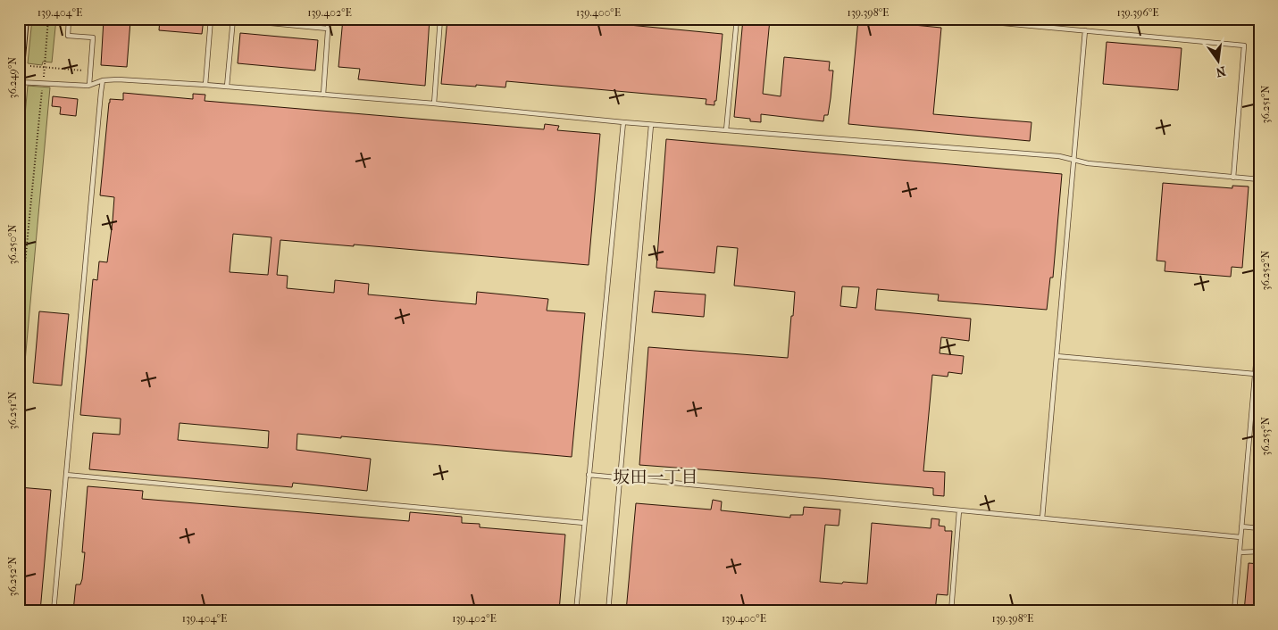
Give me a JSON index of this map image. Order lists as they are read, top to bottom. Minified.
{"districts":["坂田一丁目"],"north":"bottom","coordinates":["139.404°E","139.402°E","139.400°E","139.398°E","139.396°E","36.249°N","36.251°N","36.250°N","36.252°N","36.253°N"]}
